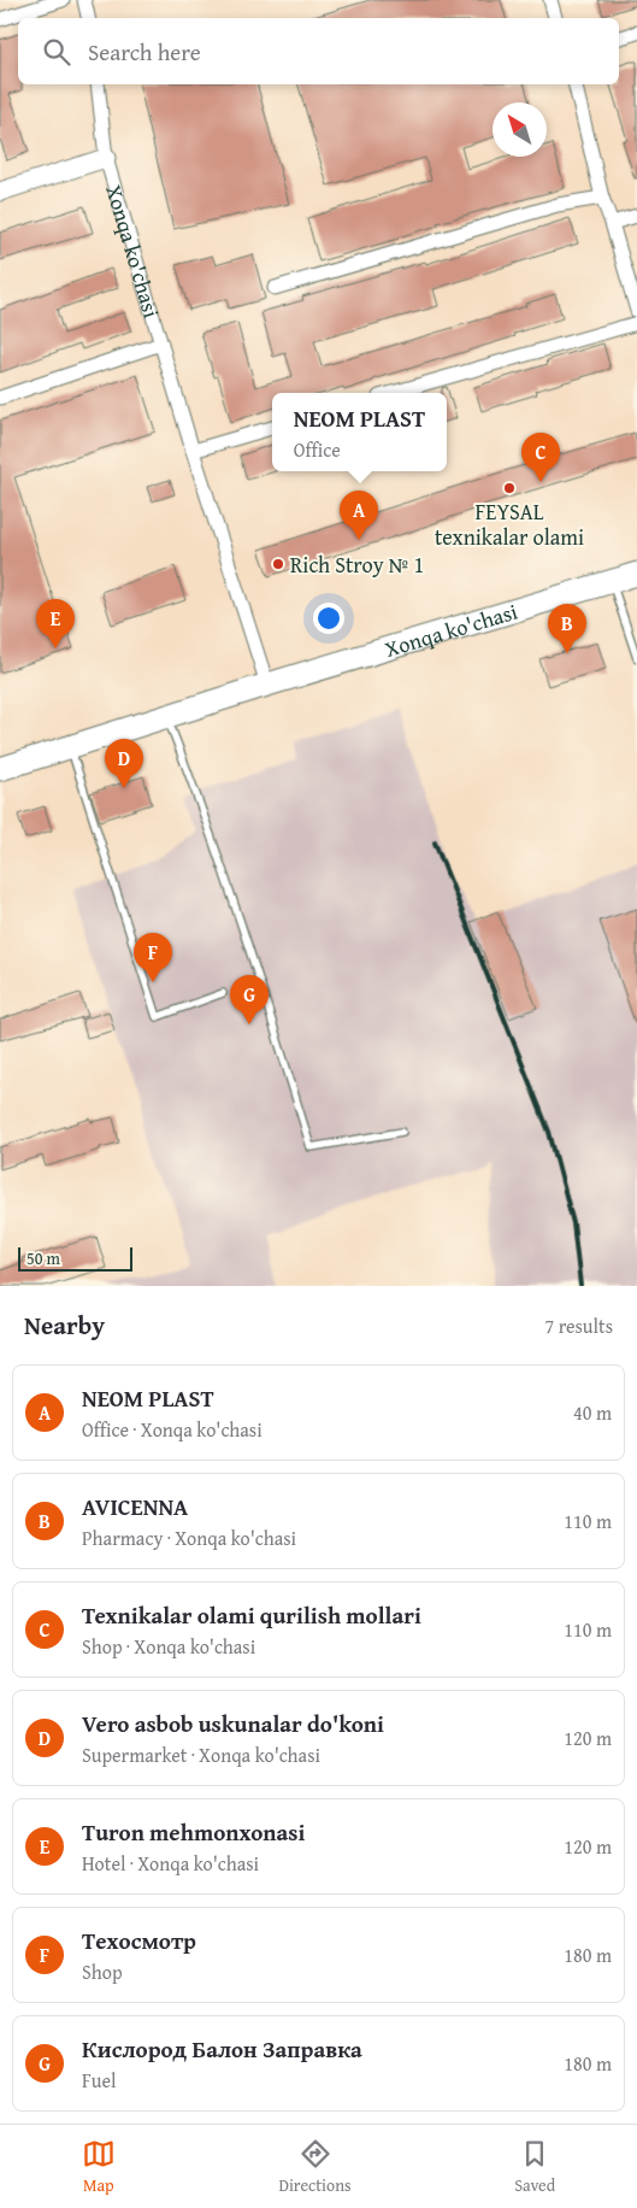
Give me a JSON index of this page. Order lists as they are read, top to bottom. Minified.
{"streets":{"main road":["Xonqa ko'chasi"]},"places":["FEYSAL texnikalar olami","Rich Stroy № 1"],"scale_bar":"50 m","north":"top left","page":{"search":"Search here","popup":["NEOM PLAST","Office"],"pins":["C","A","E","B","D","F","G"],"scale":"50 m","heading":["Nearby","7 results"],"list":[{"mark":"A","name":"NEOM PLAST","note":"Office · Xonqa ko'chasi","value":"40 m"},{"mark":"B","name":"AVICENNA","note":"Pharmacy · Xonqa ko'chasi","value":"110 m"},{"mark":"C","name":"Texnikalar olami qurilish mollari","note":"Shop · Xonqa ko'chasi","value":"110 m"},{"mark":"D","name":"Vero asbob uskunalar do'koni","note":"Supermarket · Xonqa ko'chasi","value":"120 m"},{"mark":"E","name":"Turon mehmonxonasi","note":"Hotel · Xonqa ko'chasi","value":"120 m"},{"mark":"F","name":"Техосмотр","note":"Shop","value":"180 m"},{"mark":"G","name":"Кислород Балон Заправка","note":"Fuel","value":"180 m"}],"nav":["Map","Directions","Saved"]}}
